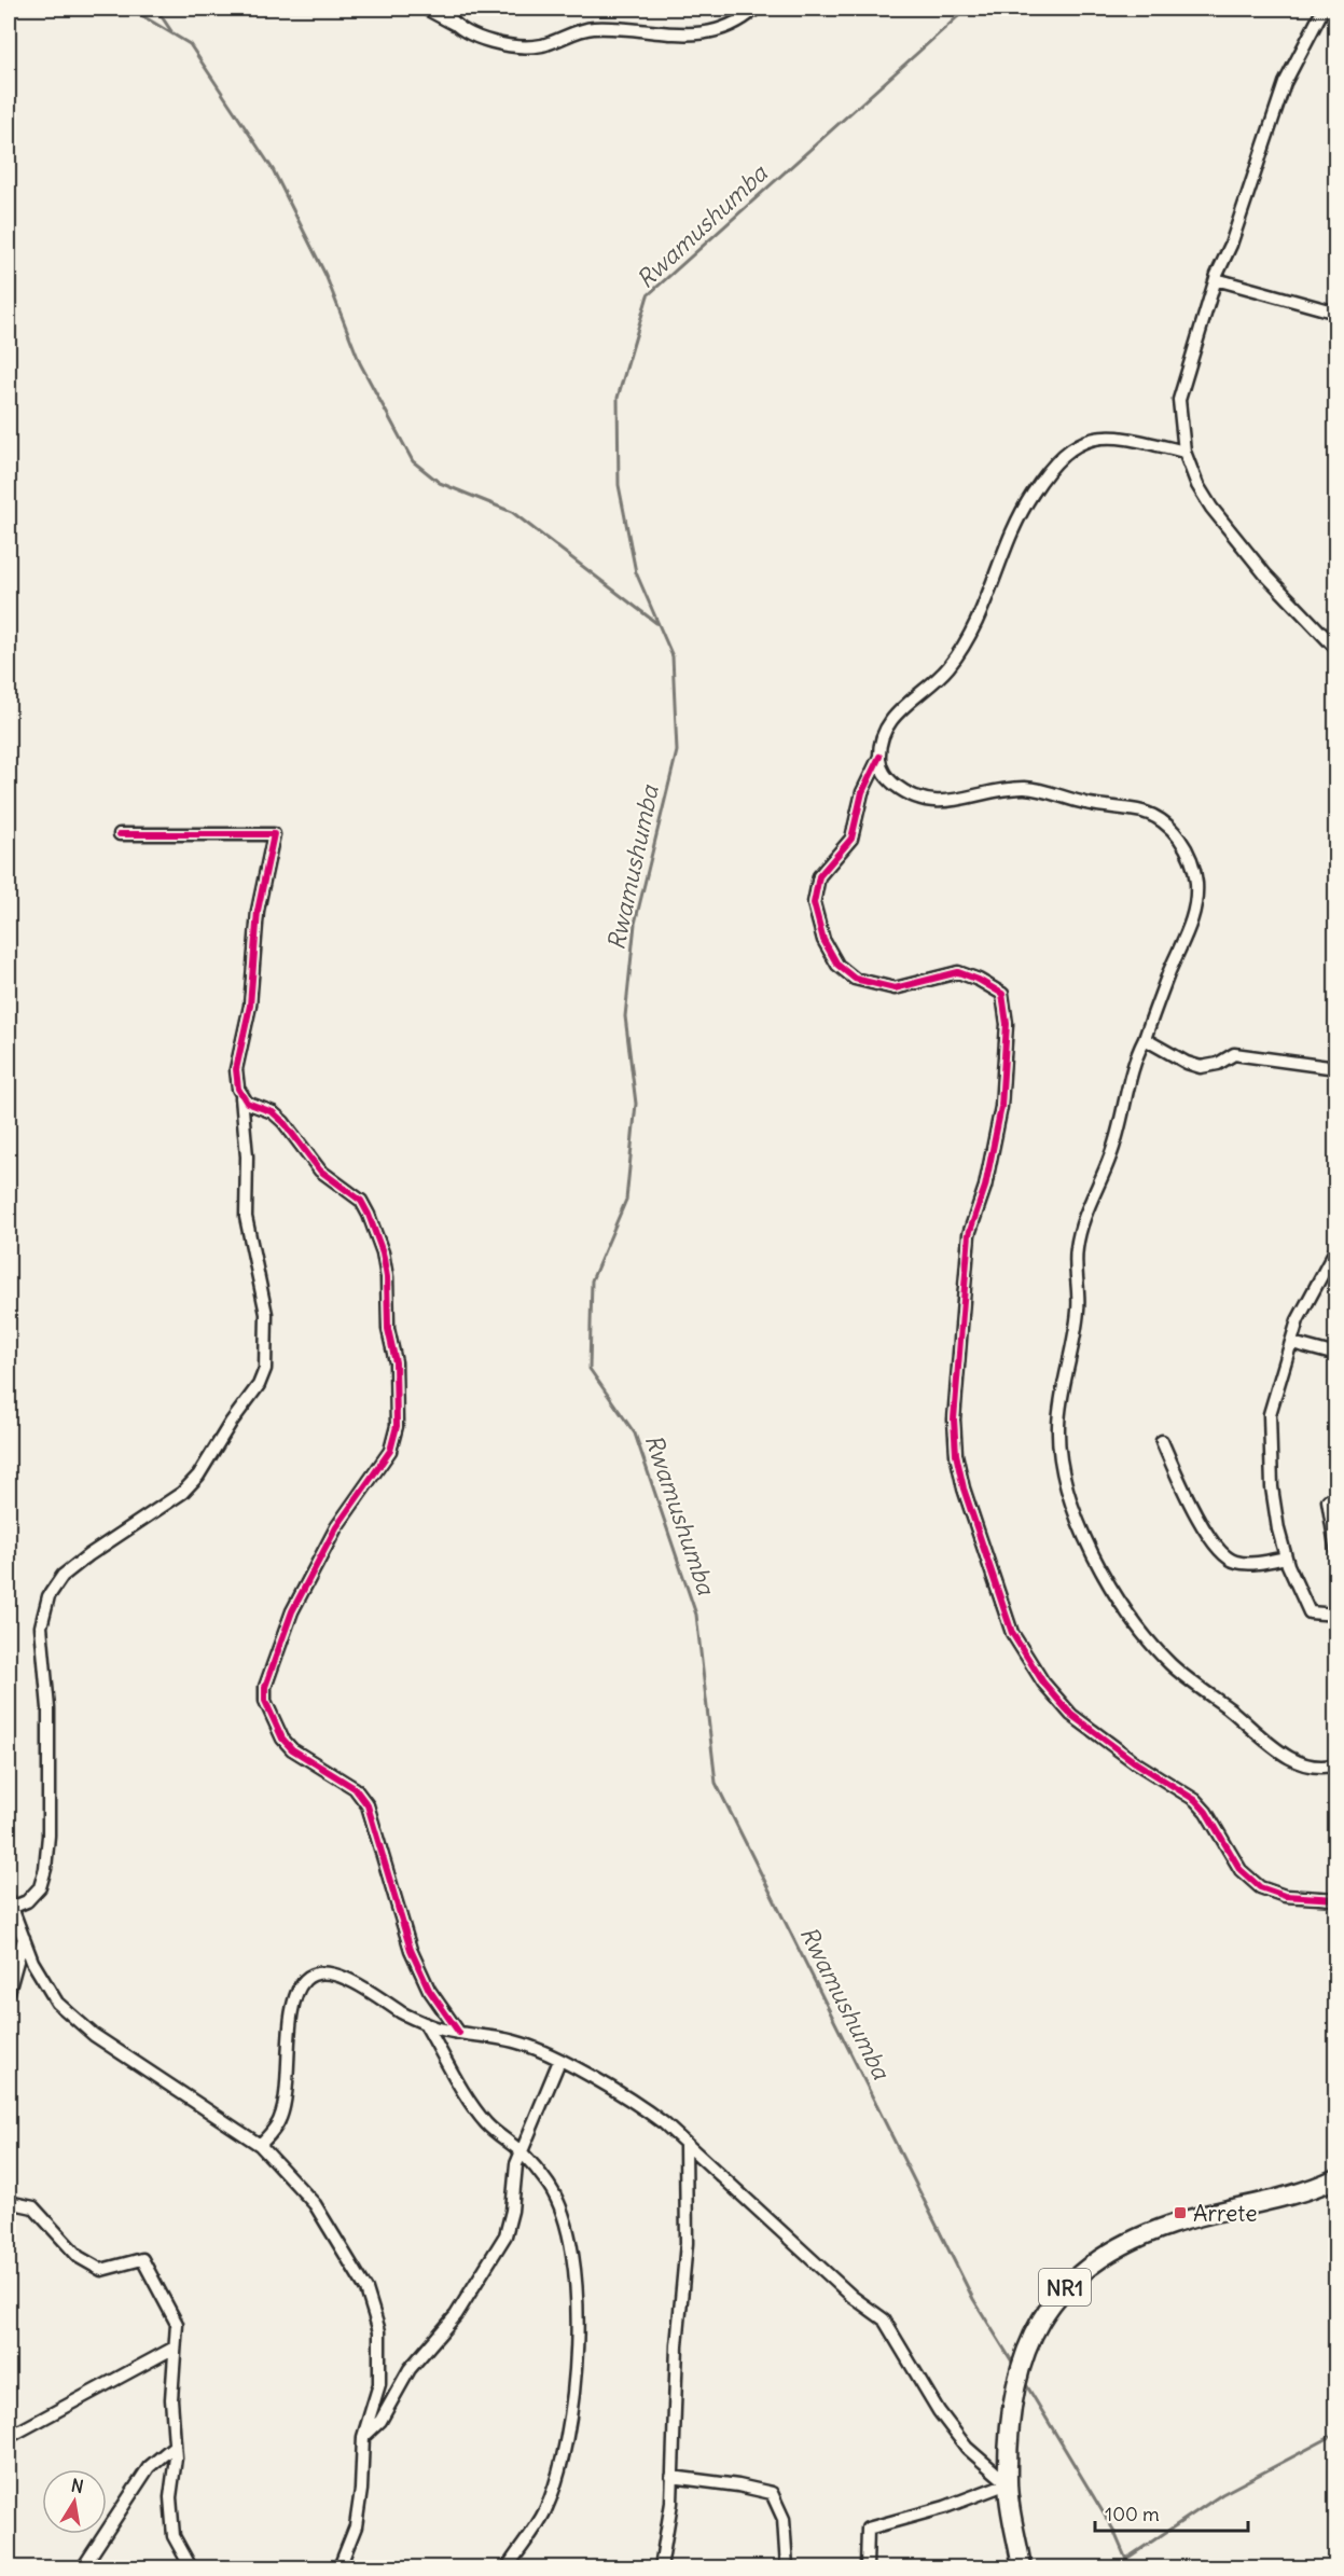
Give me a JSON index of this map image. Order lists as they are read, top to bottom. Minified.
{"streets":{"highway":["NR1"]},"water":["Rwamushumba"],"places":{"transit":["Arrete"]},"scale_bar":"100 m","north":"top"}
